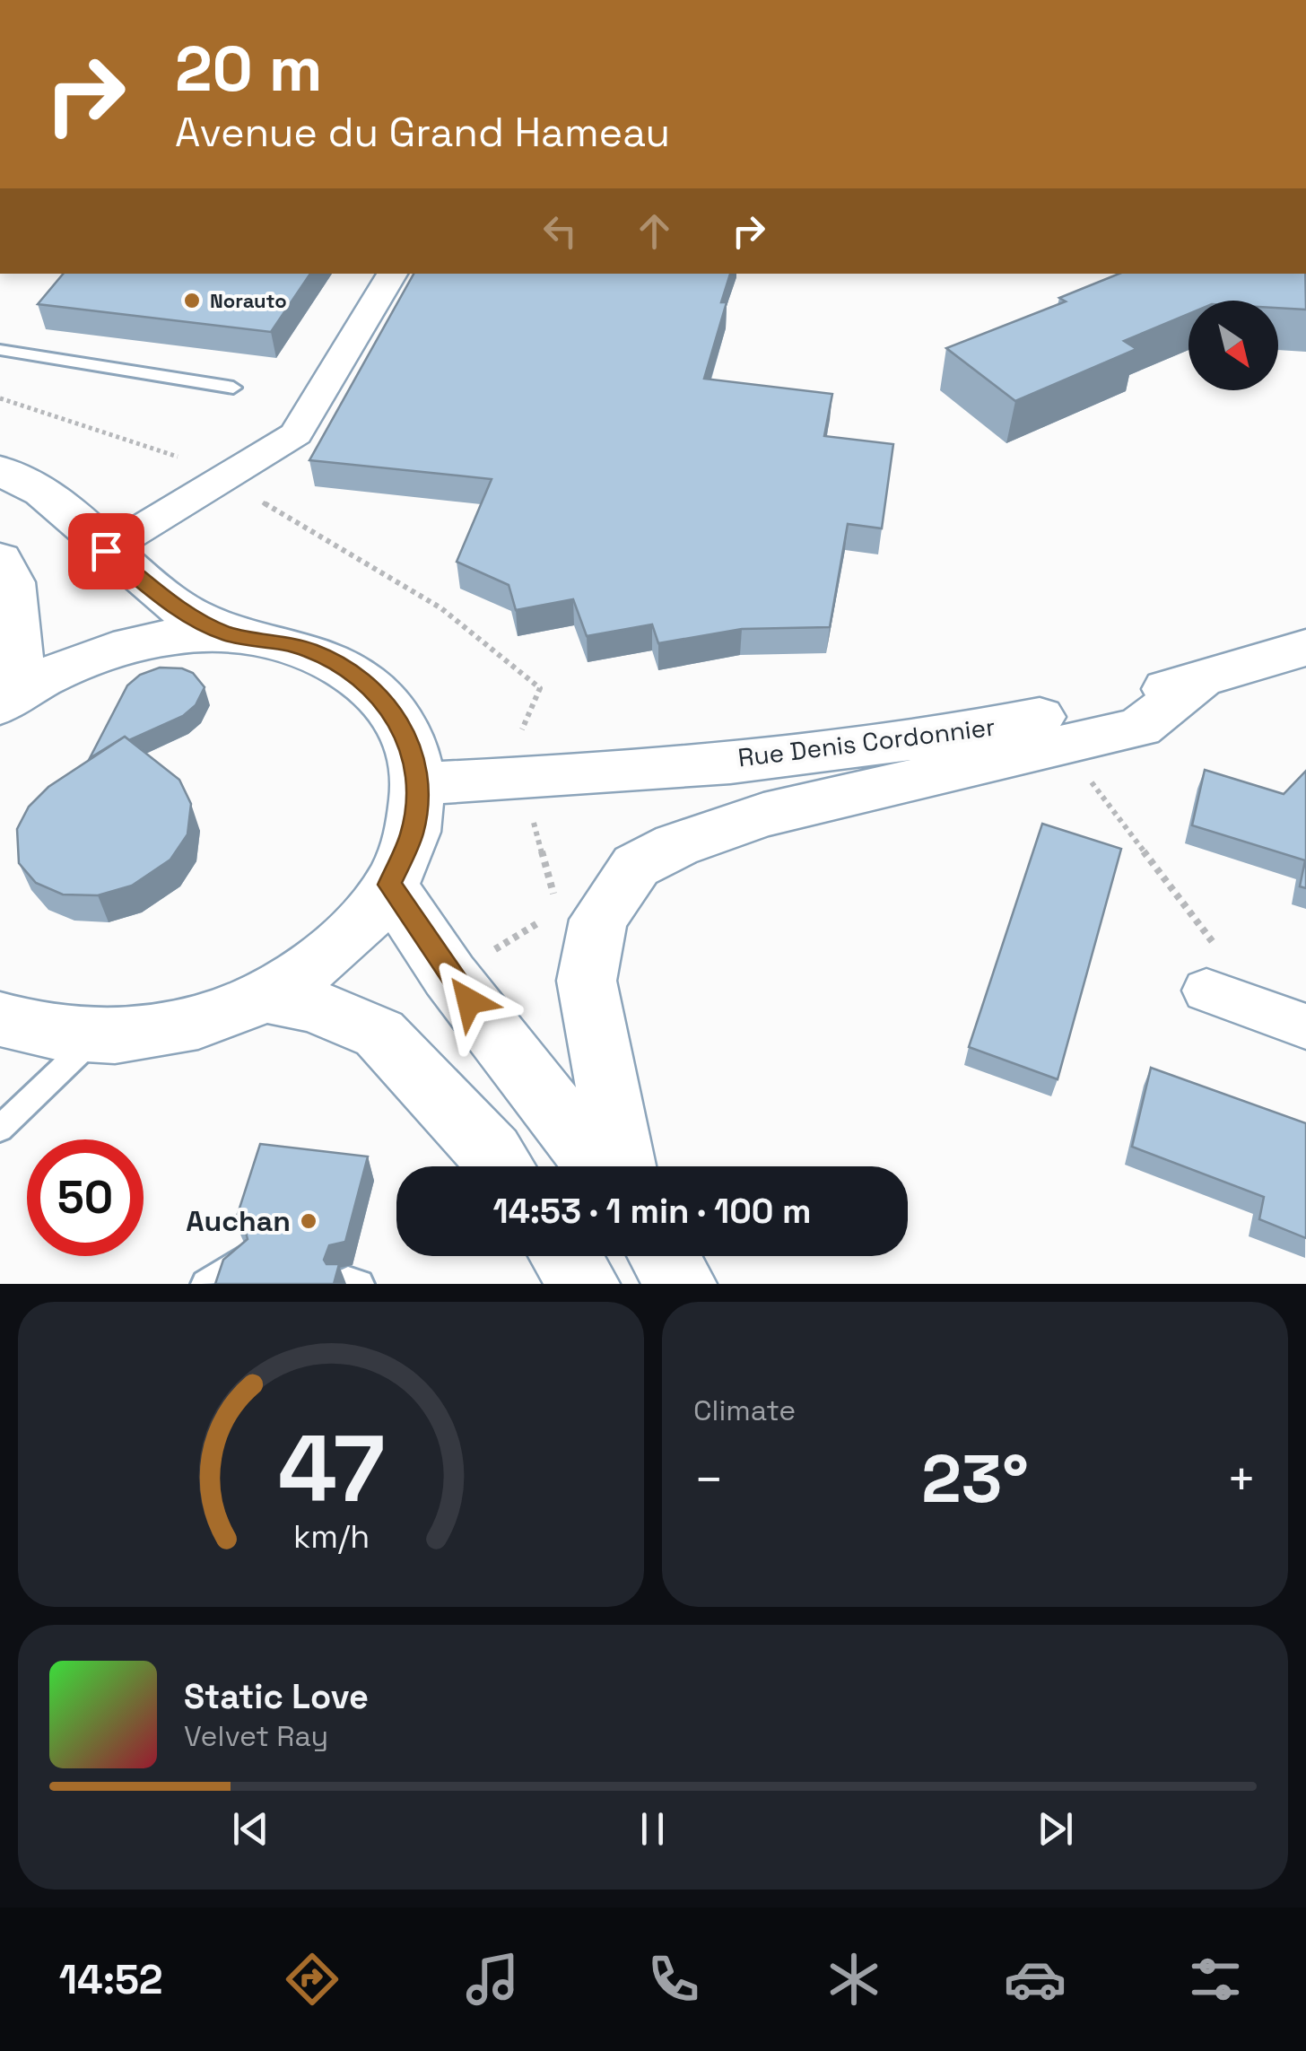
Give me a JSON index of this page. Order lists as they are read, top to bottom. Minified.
{"streets":{"main road":["Rue Denis Cordonnier"]},"places":["Norauto","Auchan"],"north":"bottom right","page":{"turn":["20 m","Avenue du Grand Hameau"],"limit":"50","trip":"14:53 · 1 min · 100 m","tile":"Climate","heat":["−","23°","+"],"song":["Static Love","Velvet Ray"],"tabs":"14:52","gauge":["47","km/h"]}}
